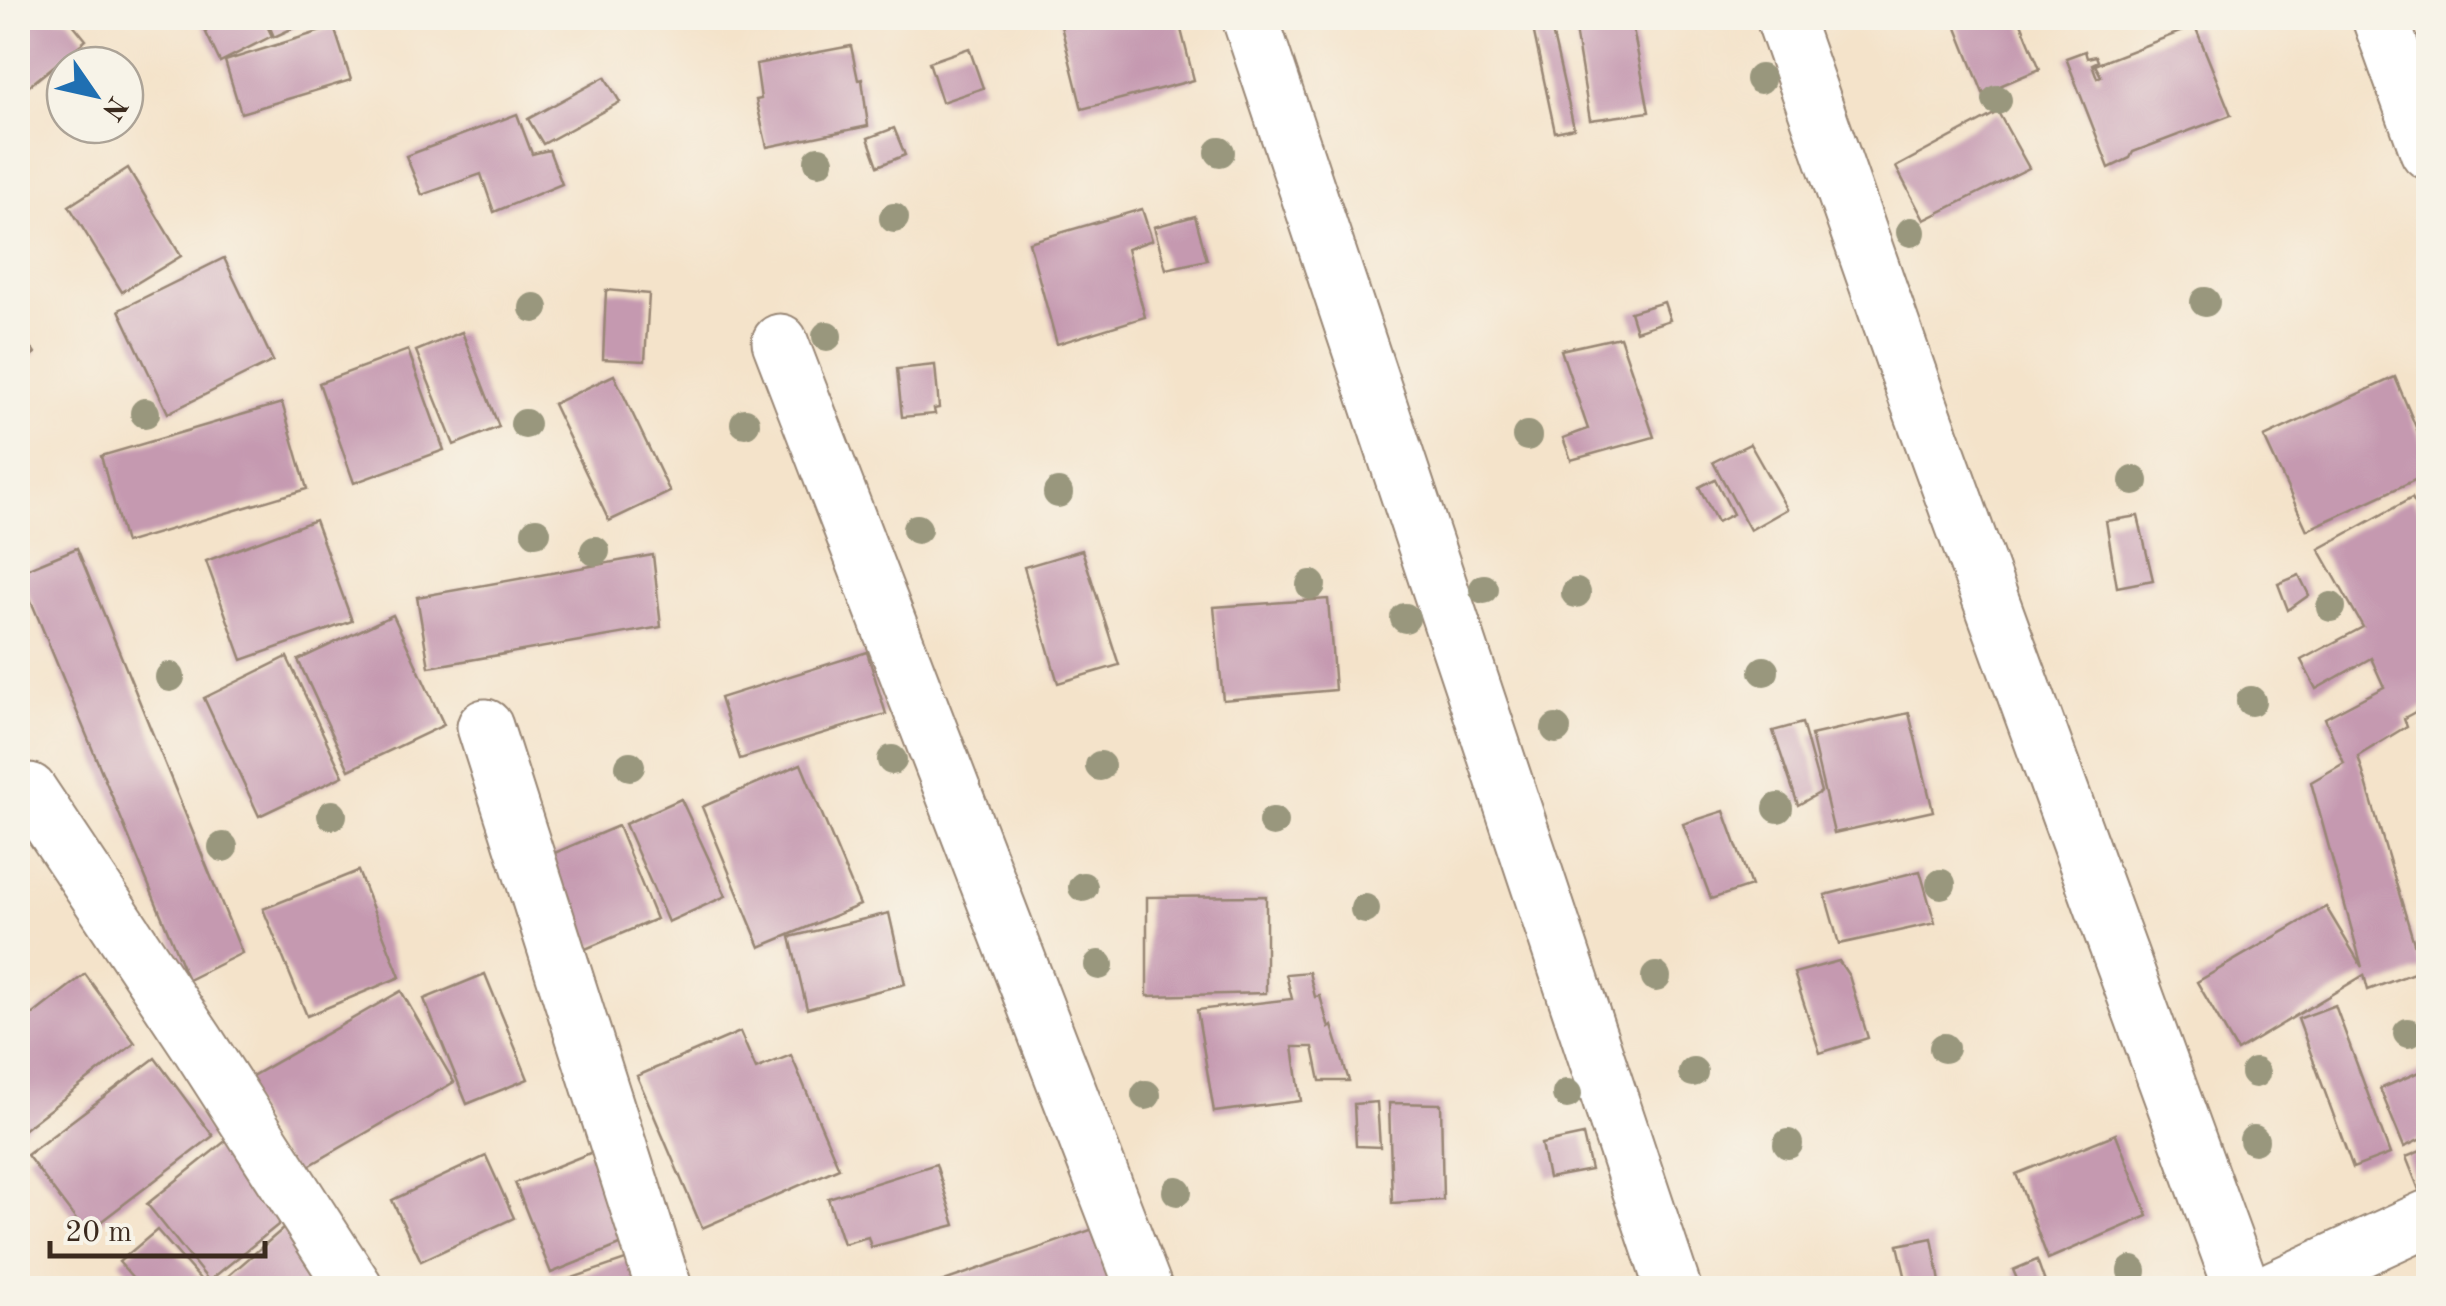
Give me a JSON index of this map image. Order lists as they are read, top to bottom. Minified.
{"scale_bar":"20 m","north":"bottom right"}
